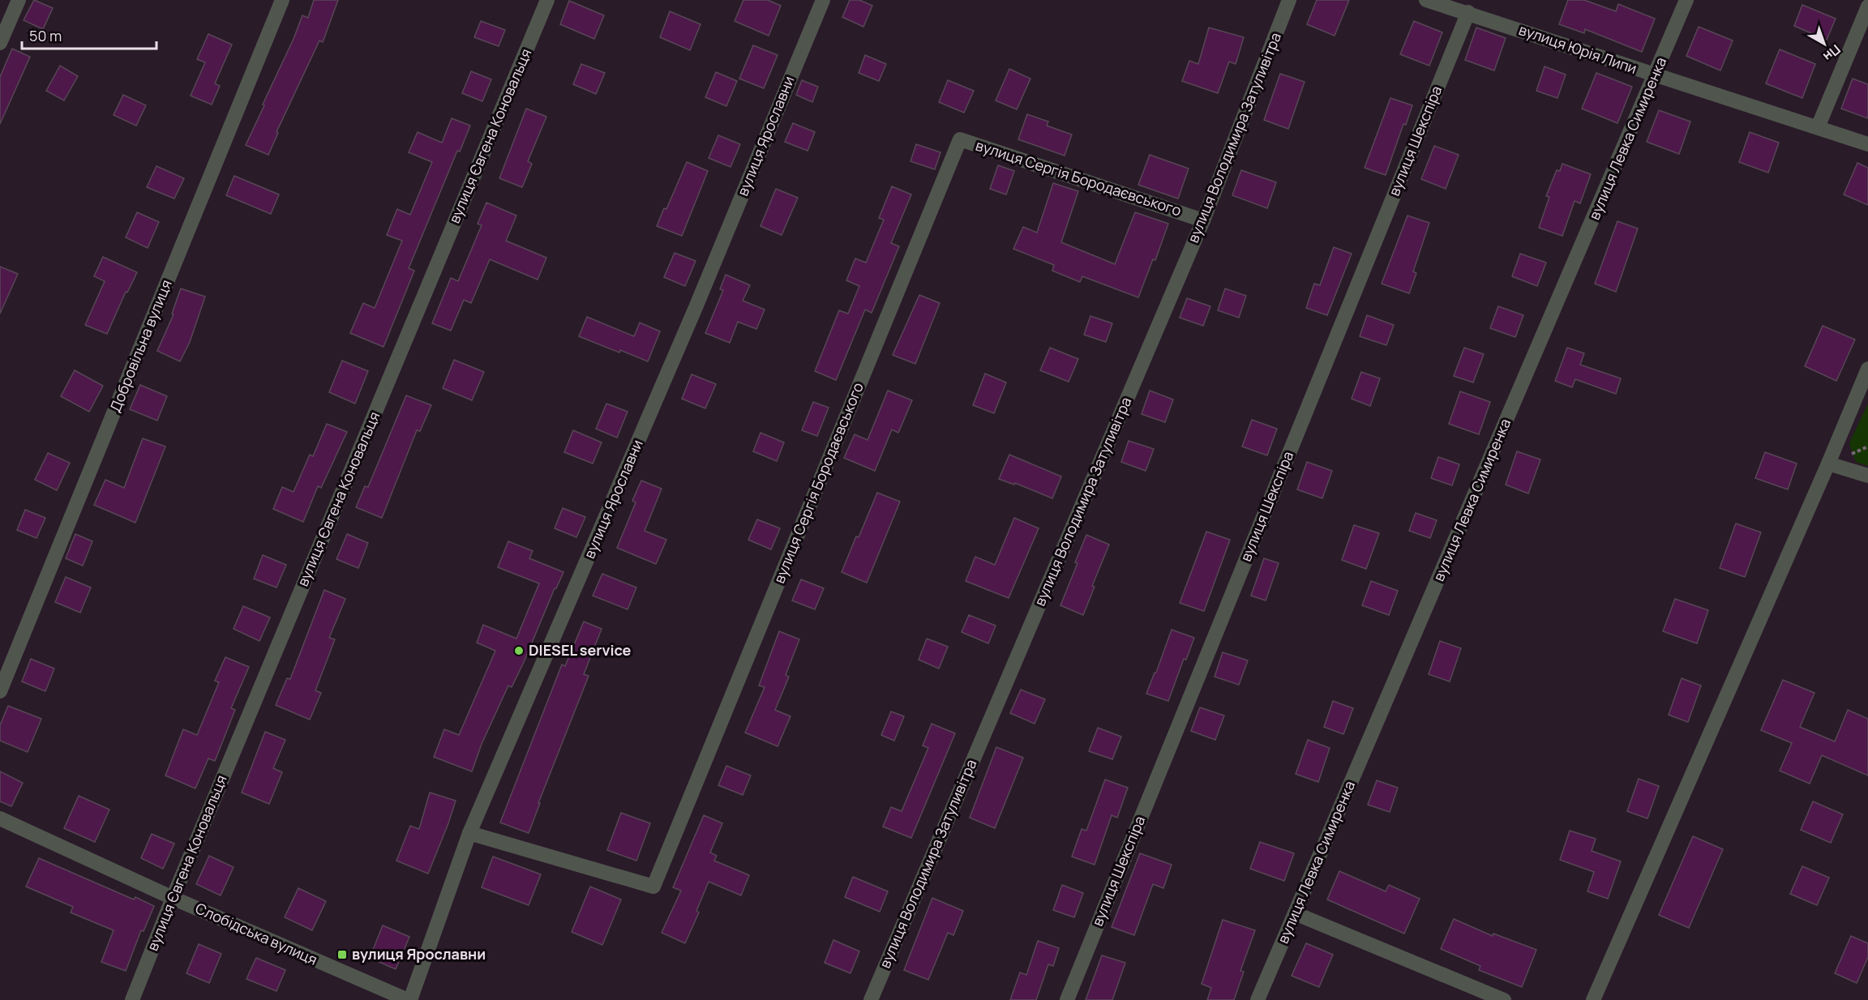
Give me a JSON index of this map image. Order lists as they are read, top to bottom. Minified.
{"streets":{"street":["вулиця Юрія Липи","вулиця Євгена Коновальця","вулиця Ярославни","вулиця Володимира Затуливітра","вулиця Левка Симиренка","вулиця Шекспіра","вулиця Сергія Бородаєвського","Добровільна вулиця","Слобідська вулиця"]},"crossings":[["вулиця Юрія Липи","вулиця Левка Симиренка"],["вулиця Юрія Липи","вулиця Шекспіра"],["вулиця Євгена Коновальця","Слобідська вулиця"],["вулиця Ярославни","вулиця Сергія Бородаєвського"],["вулиця Ярославни","Слобідська вулиця"],["вулиця Володимира Затуливітра","вулиця Сергія Бородаєвського"]],"places":{"other":["DIESEL service"],"transit":["вулиця Ярославни"]},"scale_bar":"50 m","north":"bottom right"}
